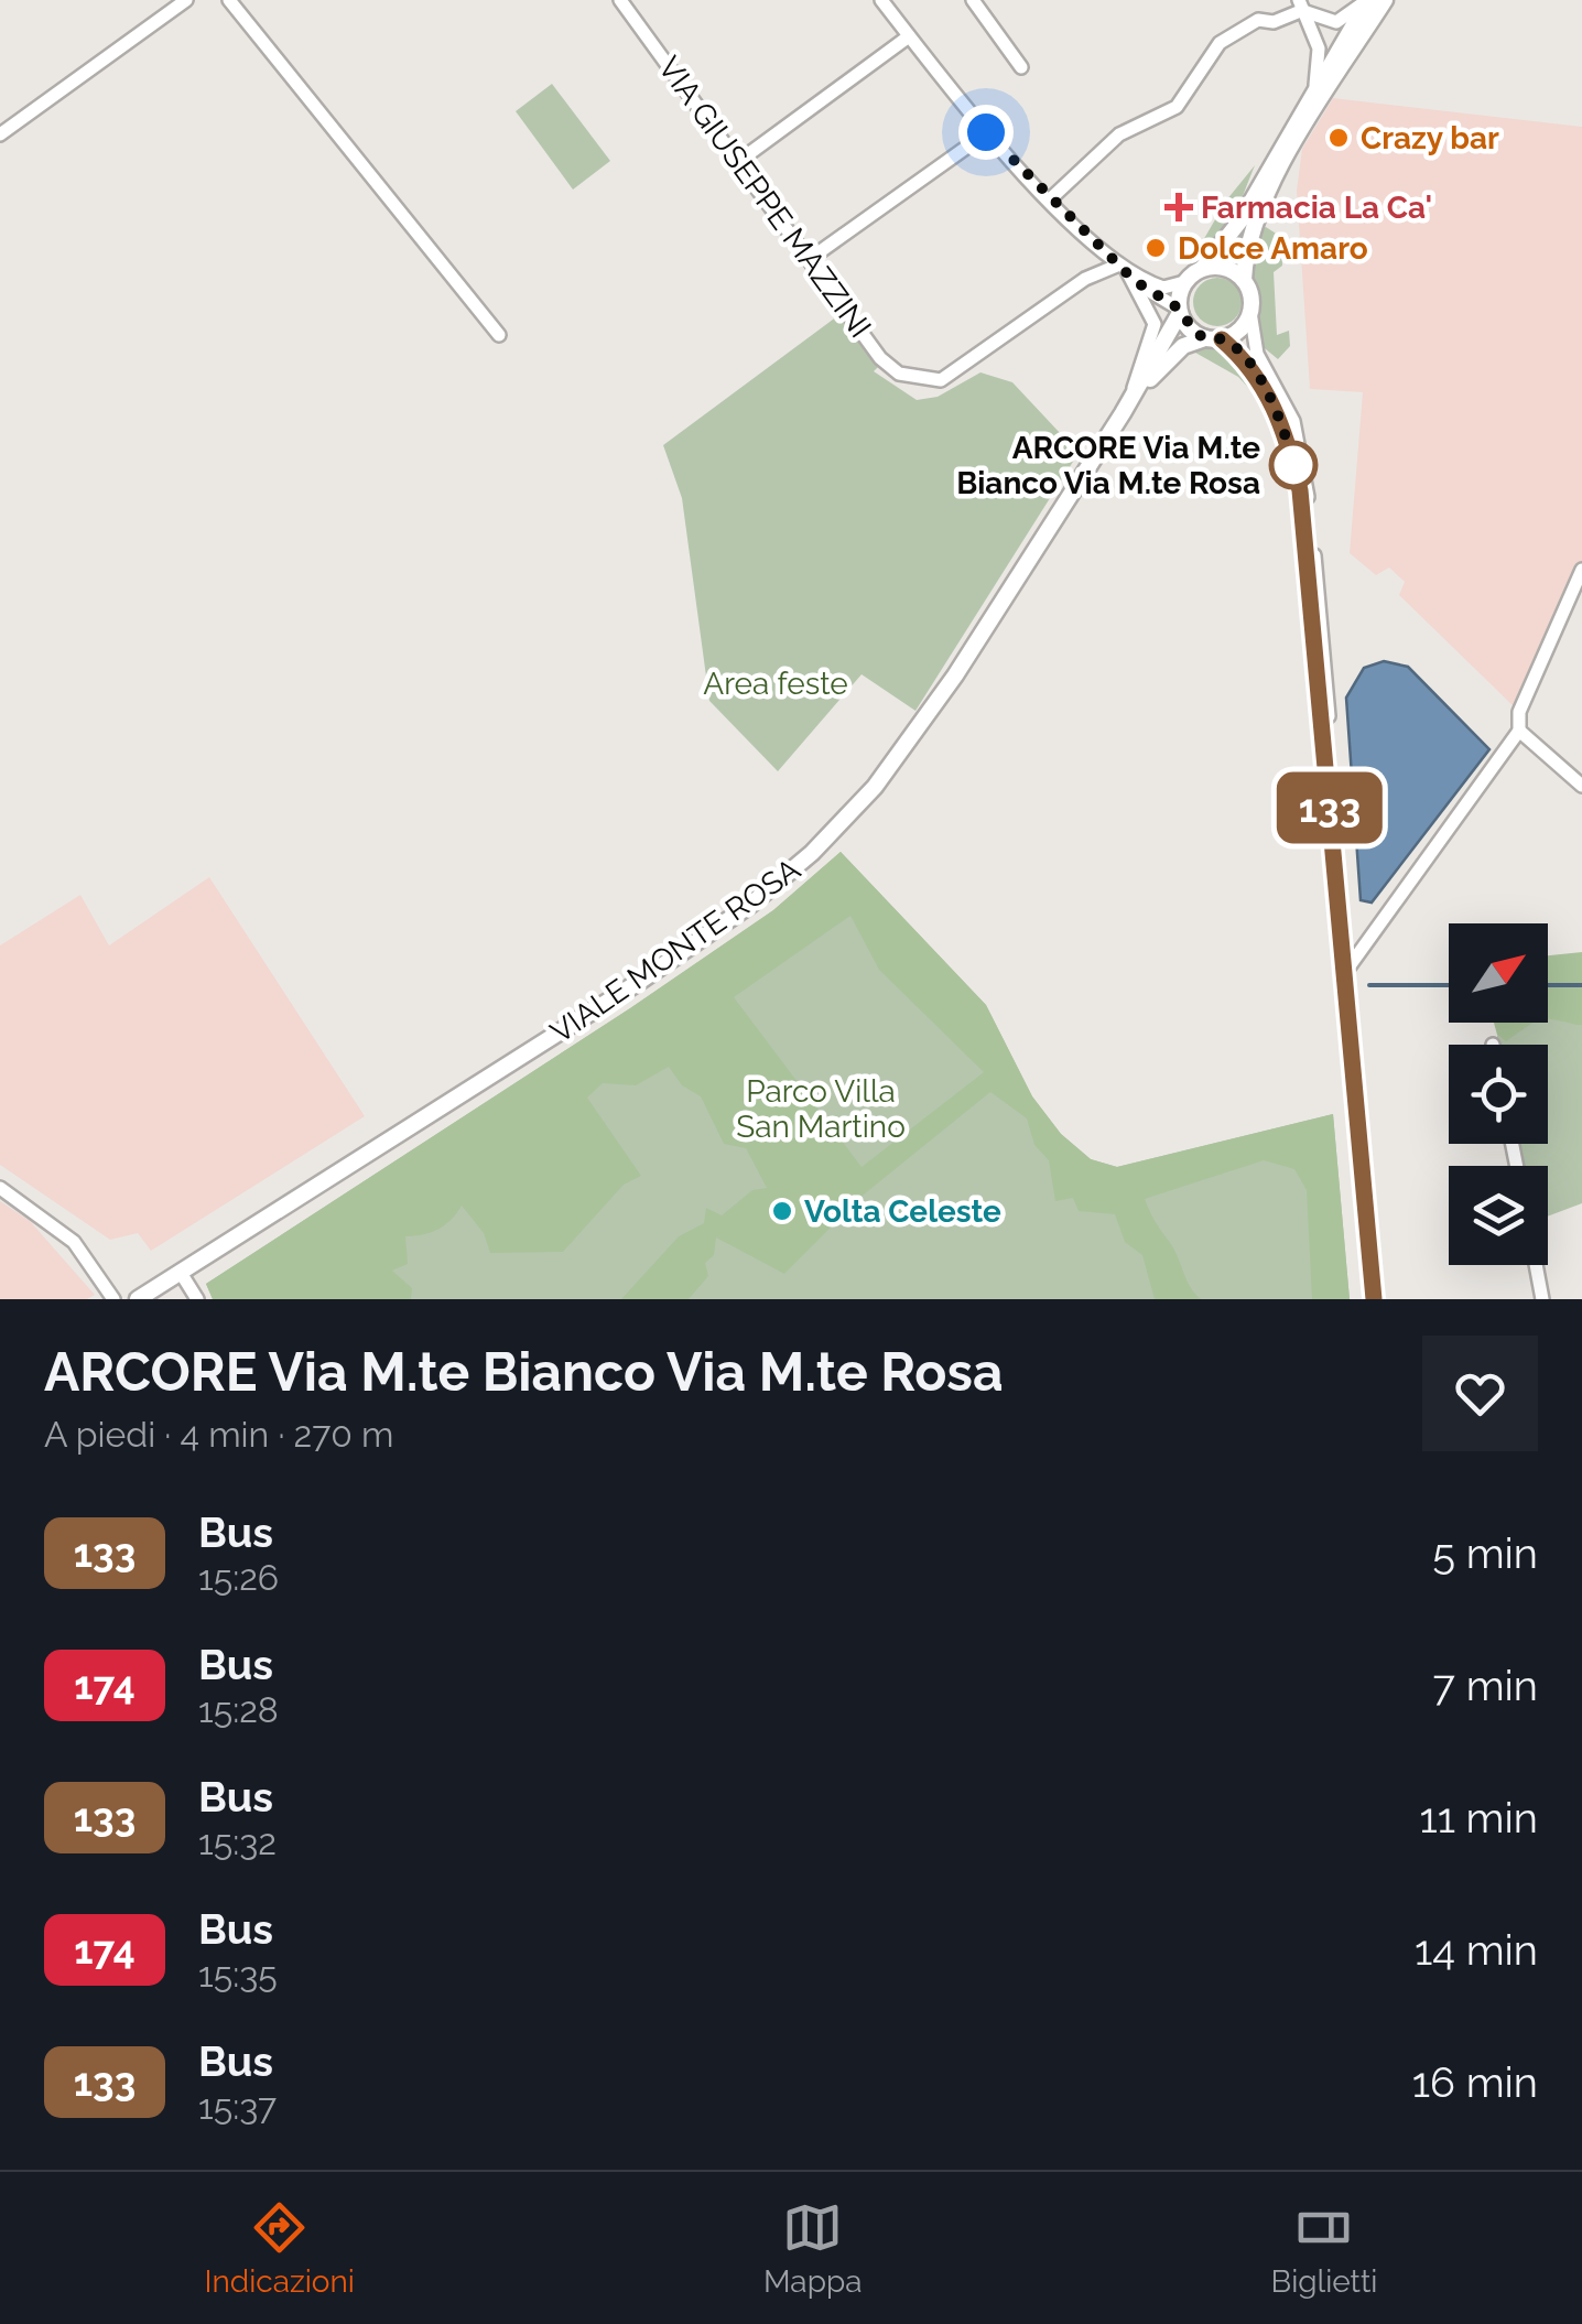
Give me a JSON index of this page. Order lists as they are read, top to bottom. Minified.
{"streets":{"main road":["VIALE MONTE ROSA"],"street":["VIA GIUSEPPE MAZZINI"]},"parks":["Area feste","Parco Villa San Martino"],"places":{"other":["Crazy bar","Dolce Amaro","ARCORE Via M.te Bianco Via M.te Rosa","Volta Celeste"],"health":["Farmacia La Ca'"]},"lines":["bus line 133"],"north":"top right","page":{"on_map":"133","heading":["ARCORE Via M.te Bianco Via M.te Rosa","A piedi · 4 min · 270 m"],"list":[{"mark":"133","name":"Bus","note":"15:26","value":"5 min"},{"mark":"174","name":"Bus","note":"15:28","value":"7 min"},{"mark":"133","name":"Bus","note":"15:32","value":"11 min"},{"mark":"174","name":"Bus","note":"15:35","value":"14 min"},{"mark":"133","name":"Bus","note":"15:37","value":"16 min"}],"tabs":["Indicazioni","Mappa","Biglietti"]}}
